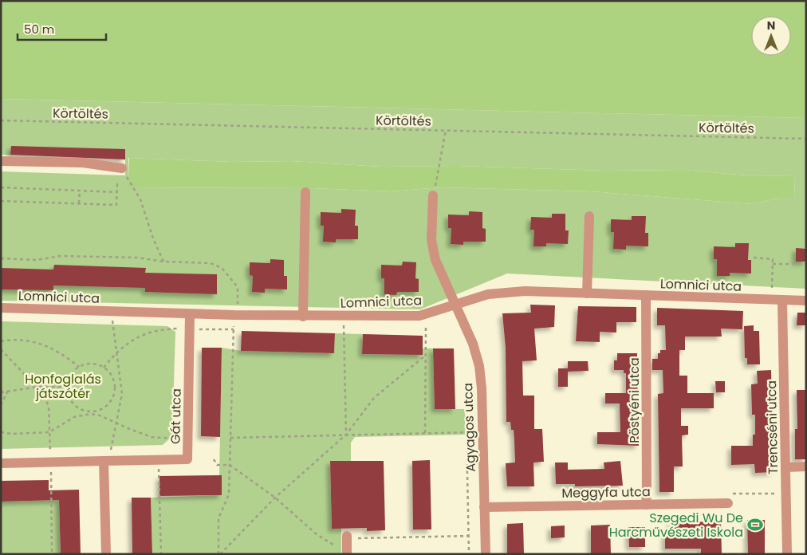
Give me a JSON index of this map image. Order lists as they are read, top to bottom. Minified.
{"streets":{"street":["Lomnici utca","Pöstyéni utca","Gát utca","Agyagos utca","Trencséni utca","Meggyfa utca"],"path":["Körtöltés"]},"crossings":[["Lomnici utca","Pöstyéni utca"],["Lomnici utca","Gát utca"],["Lomnici utca","Agyagos utca"],["Lomnici utca","Trencséni utca"],["Pöstyéni utca","Meggyfa utca"],["Agyagos utca","Meggyfa utca"]],"parks":["Honfoglalás játszótér"],"places":{"sports":["Szegedi Wu De Harcművészeti Iskola"]},"scale_bar":"50 m","north":"top"}
